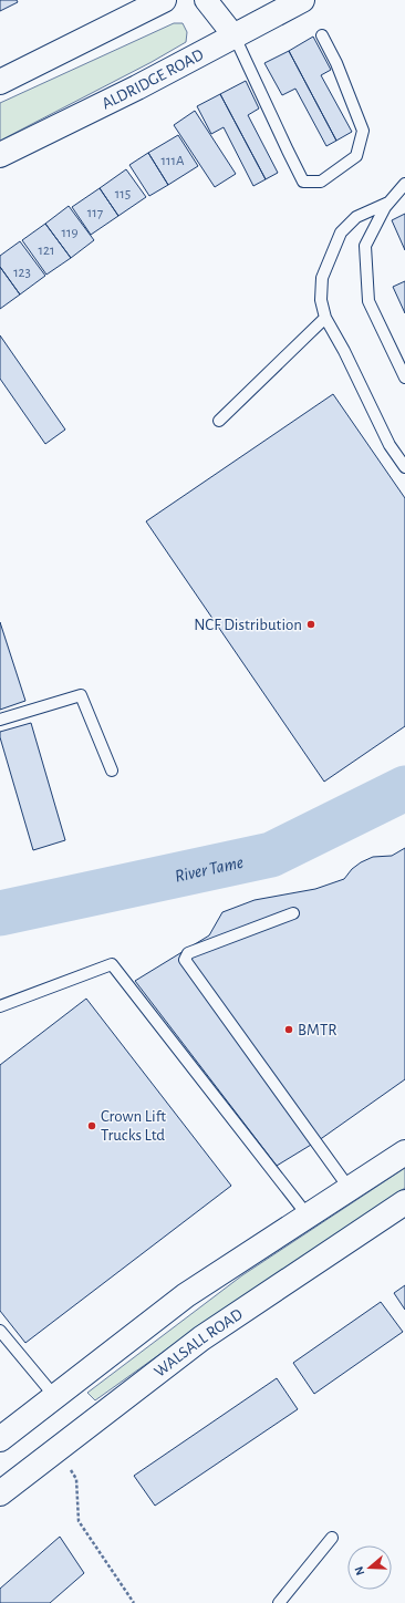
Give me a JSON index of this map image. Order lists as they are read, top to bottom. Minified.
{"streets":{"main road":["ALDRIDGE ROAD","WALSALL ROAD"]},"water":["River Tame"],"places":["NCF Distribution","BMTR","Crown Lift Trucks Ltd"],"house_numbers":["111A","115","117","119","121","123"],"north":"left"}
